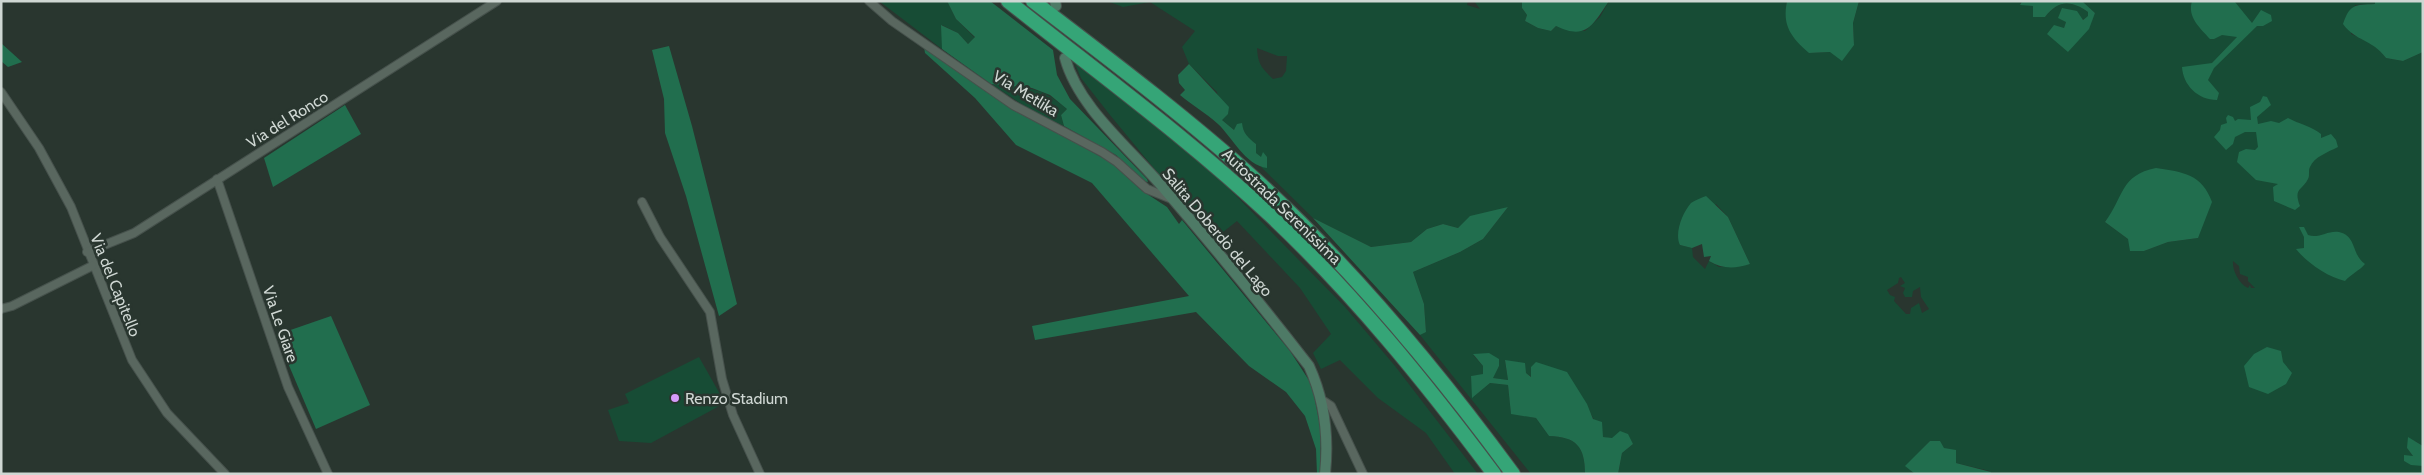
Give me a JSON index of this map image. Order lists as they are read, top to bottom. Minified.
{"streets":{"highway":["Autostrada Serenissima"],"street":["Via Metlika","Via del Ronco","Salita Doberdò del Lago","Via del Capitello","Via Le Giare"]},"crossings":[["Via Metlika","Salita Doberdò del Lago"],["Via del Ronco","Via del Capitello"],["Via del Ronco","Via Le Giare"]],"places":["Renzo Stadium"]}
